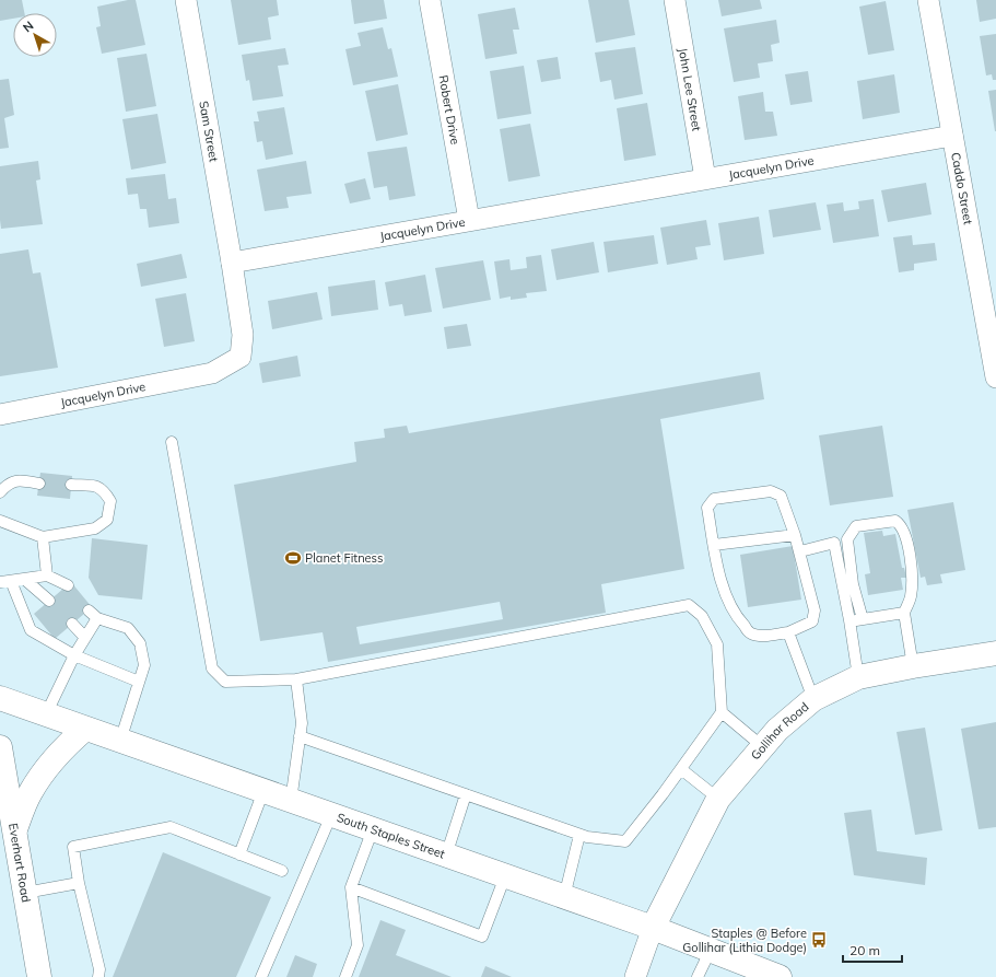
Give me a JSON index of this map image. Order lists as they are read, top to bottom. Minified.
{"streets":{"main road":["Gollihar Road","South Staples Street","Everhart Road"],"street":["John Lee Street","Robert Drive","Sam Street","Jacquelyn Drive","Caddo Street"]},"crossings":[["John Lee Street","Jacquelyn Drive"],["Robert Drive","Jacquelyn Drive"],["Sam Street","Jacquelyn Drive"],["Jacquelyn Drive","Caddo Street"],["Gollihar Road","South Staples Street"]],"places":{"sports":["Planet Fitness"],"bus stop":["Staples @ Before Gollihar (Lithia Dodge)"]},"scale_bar":"20 m","north":"top left"}
